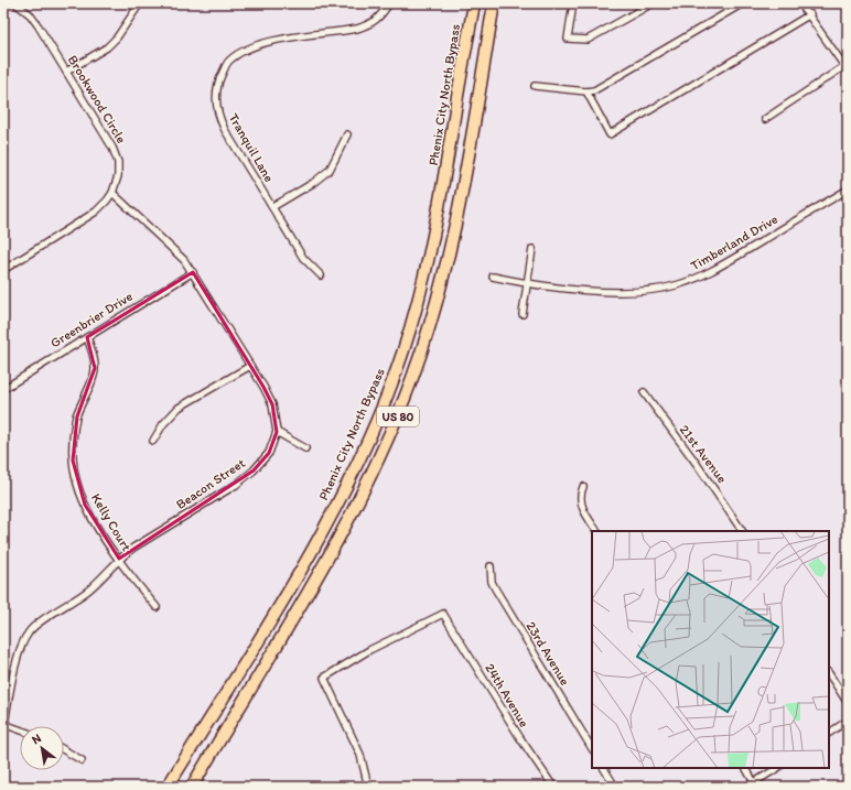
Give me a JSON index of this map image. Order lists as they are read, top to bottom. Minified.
{"streets":{"highway":["Phenix City North Bypass","US 80"],"street":["Brookwood Circle","Tranquil Lane","Timberland Drive","Greenbrier Drive","21st Avenue","Beacon Street","Kelly Court","23rd Avenue","24th Avenue"]},"crossings":[["Greenbrier Drive","Kelly Court"],["Beacon Street","Kelly Court"]],"north":"top left"}
